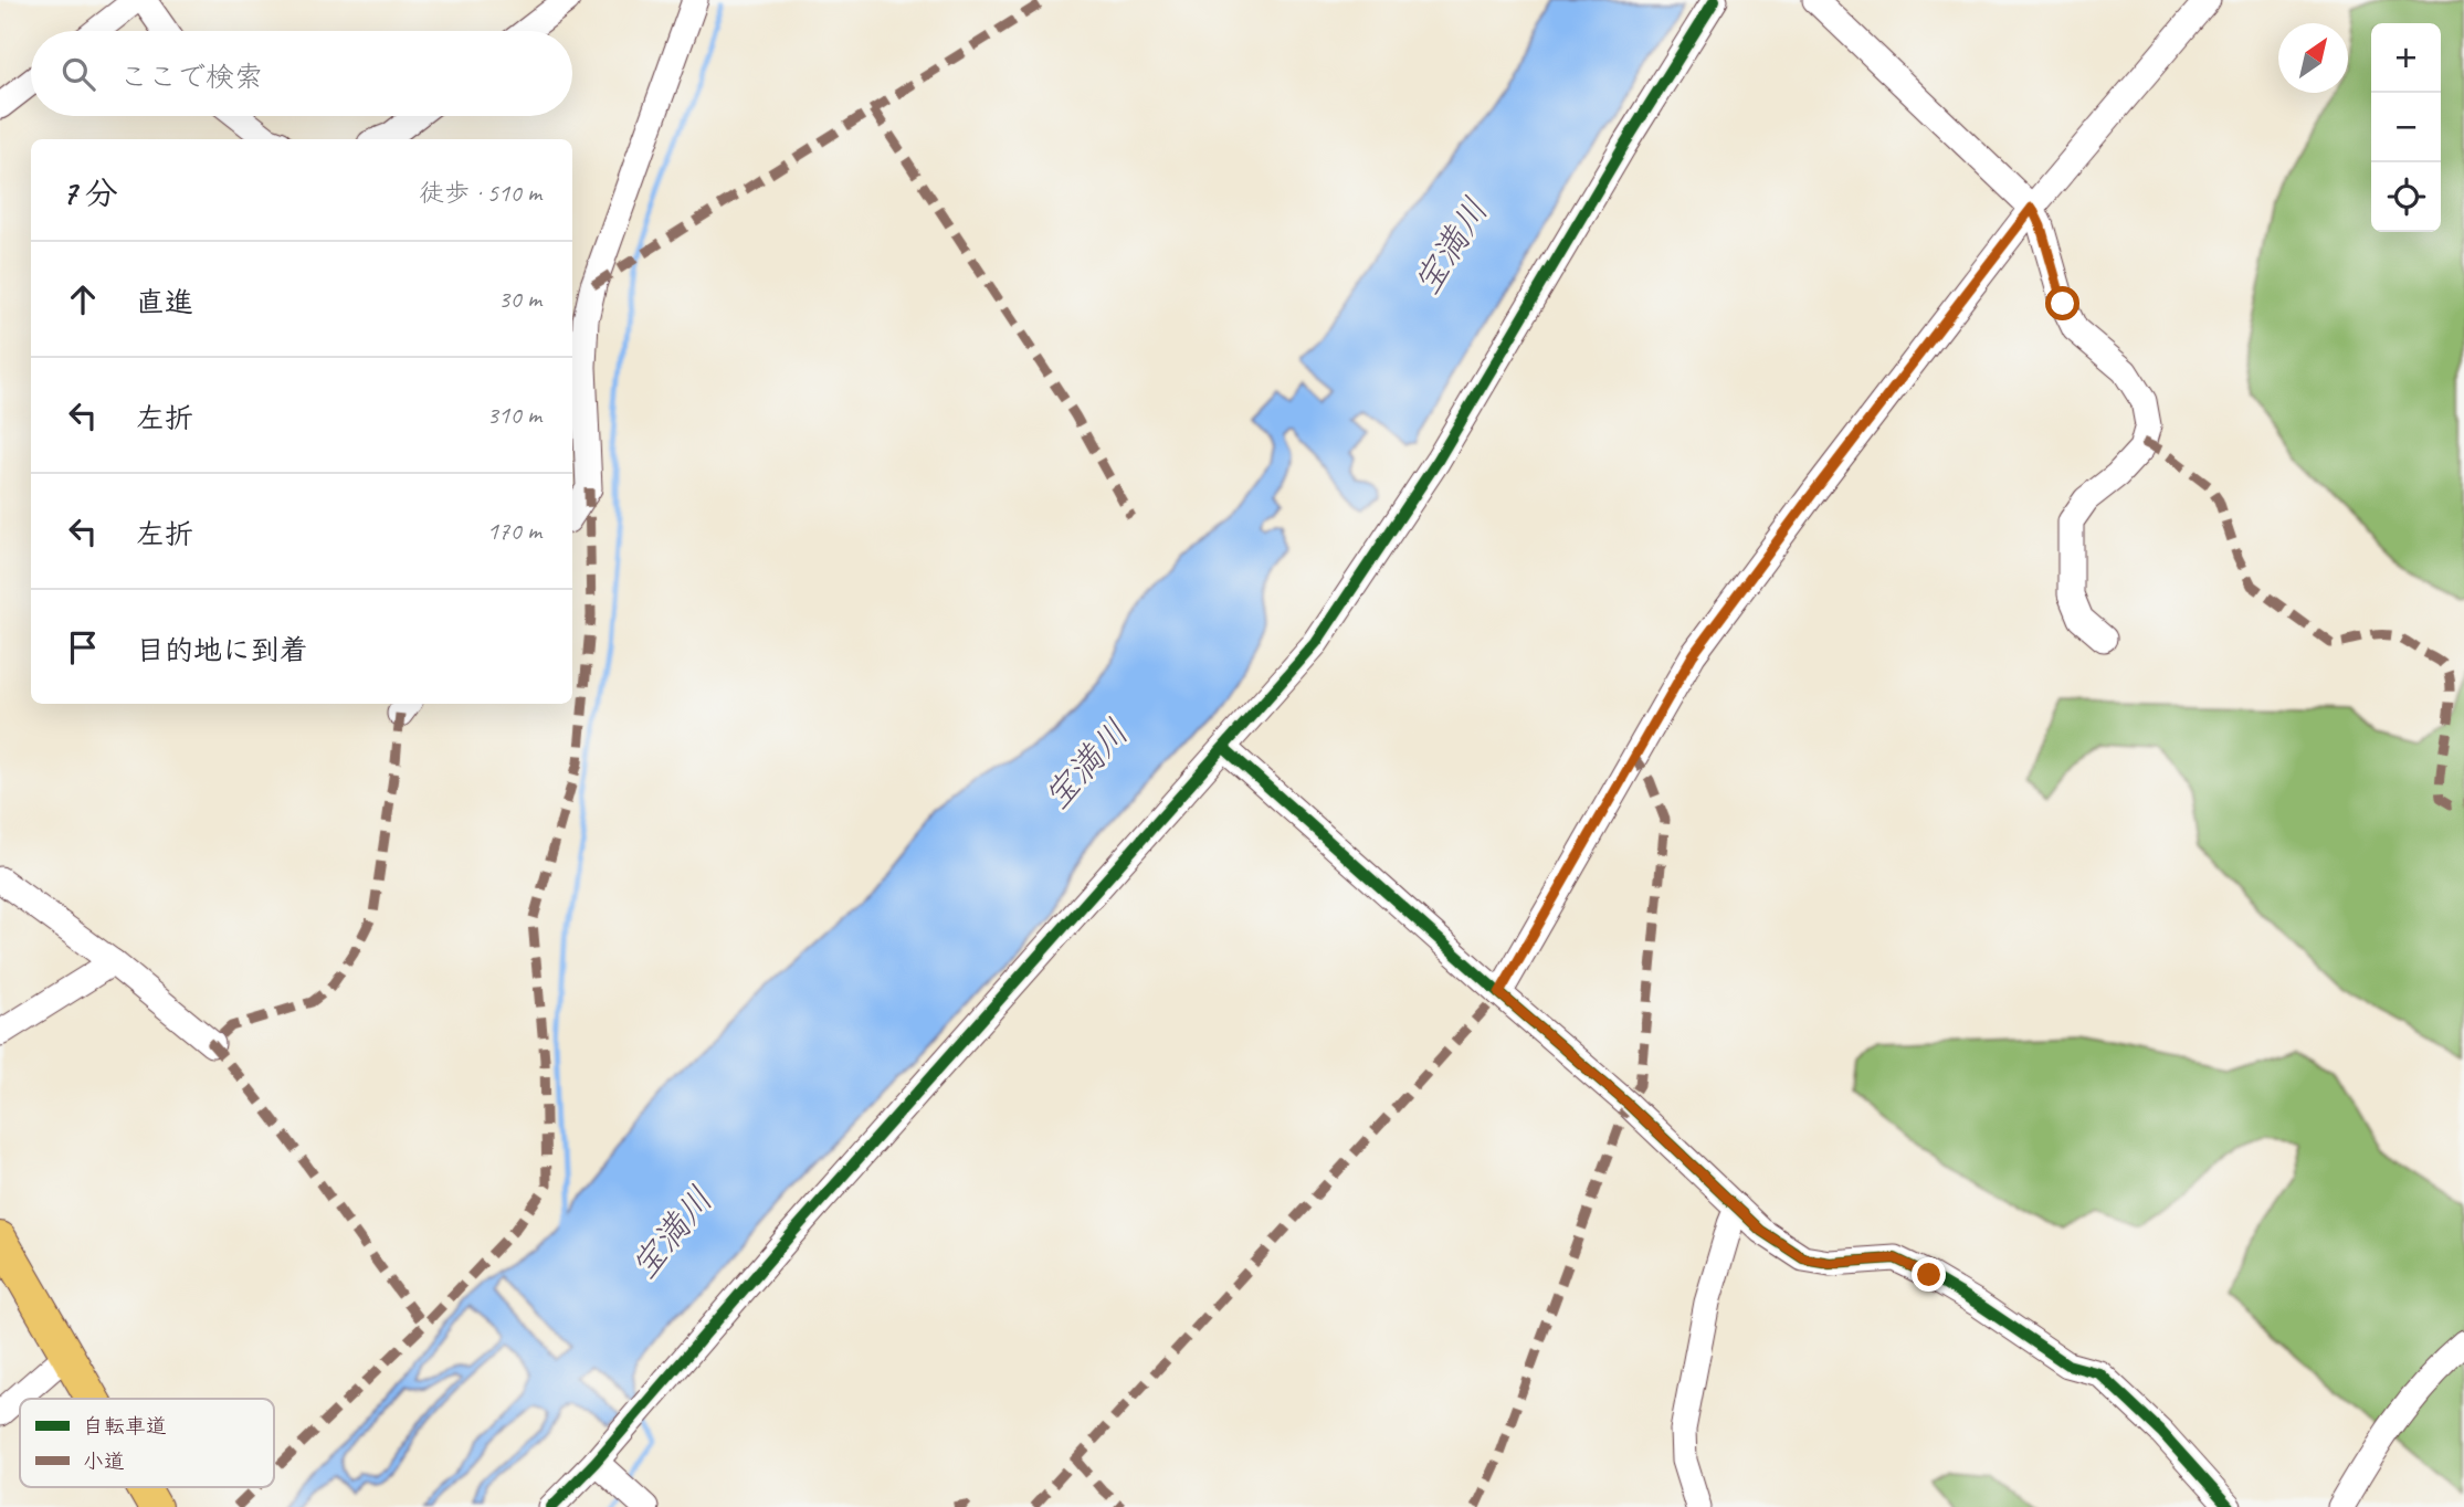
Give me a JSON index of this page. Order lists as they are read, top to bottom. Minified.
{"water":["宝満川"],"legend":["自転車道","小道"],"north":"top right","page":{"map_buttons":["+","−"],"search":"ここで検索","heading":["7 分","徒歩 · 510 m"],"list":[["直進","30 m"],["左折","310 m"],["左折","170 m"],"目的地に到着"]}}
